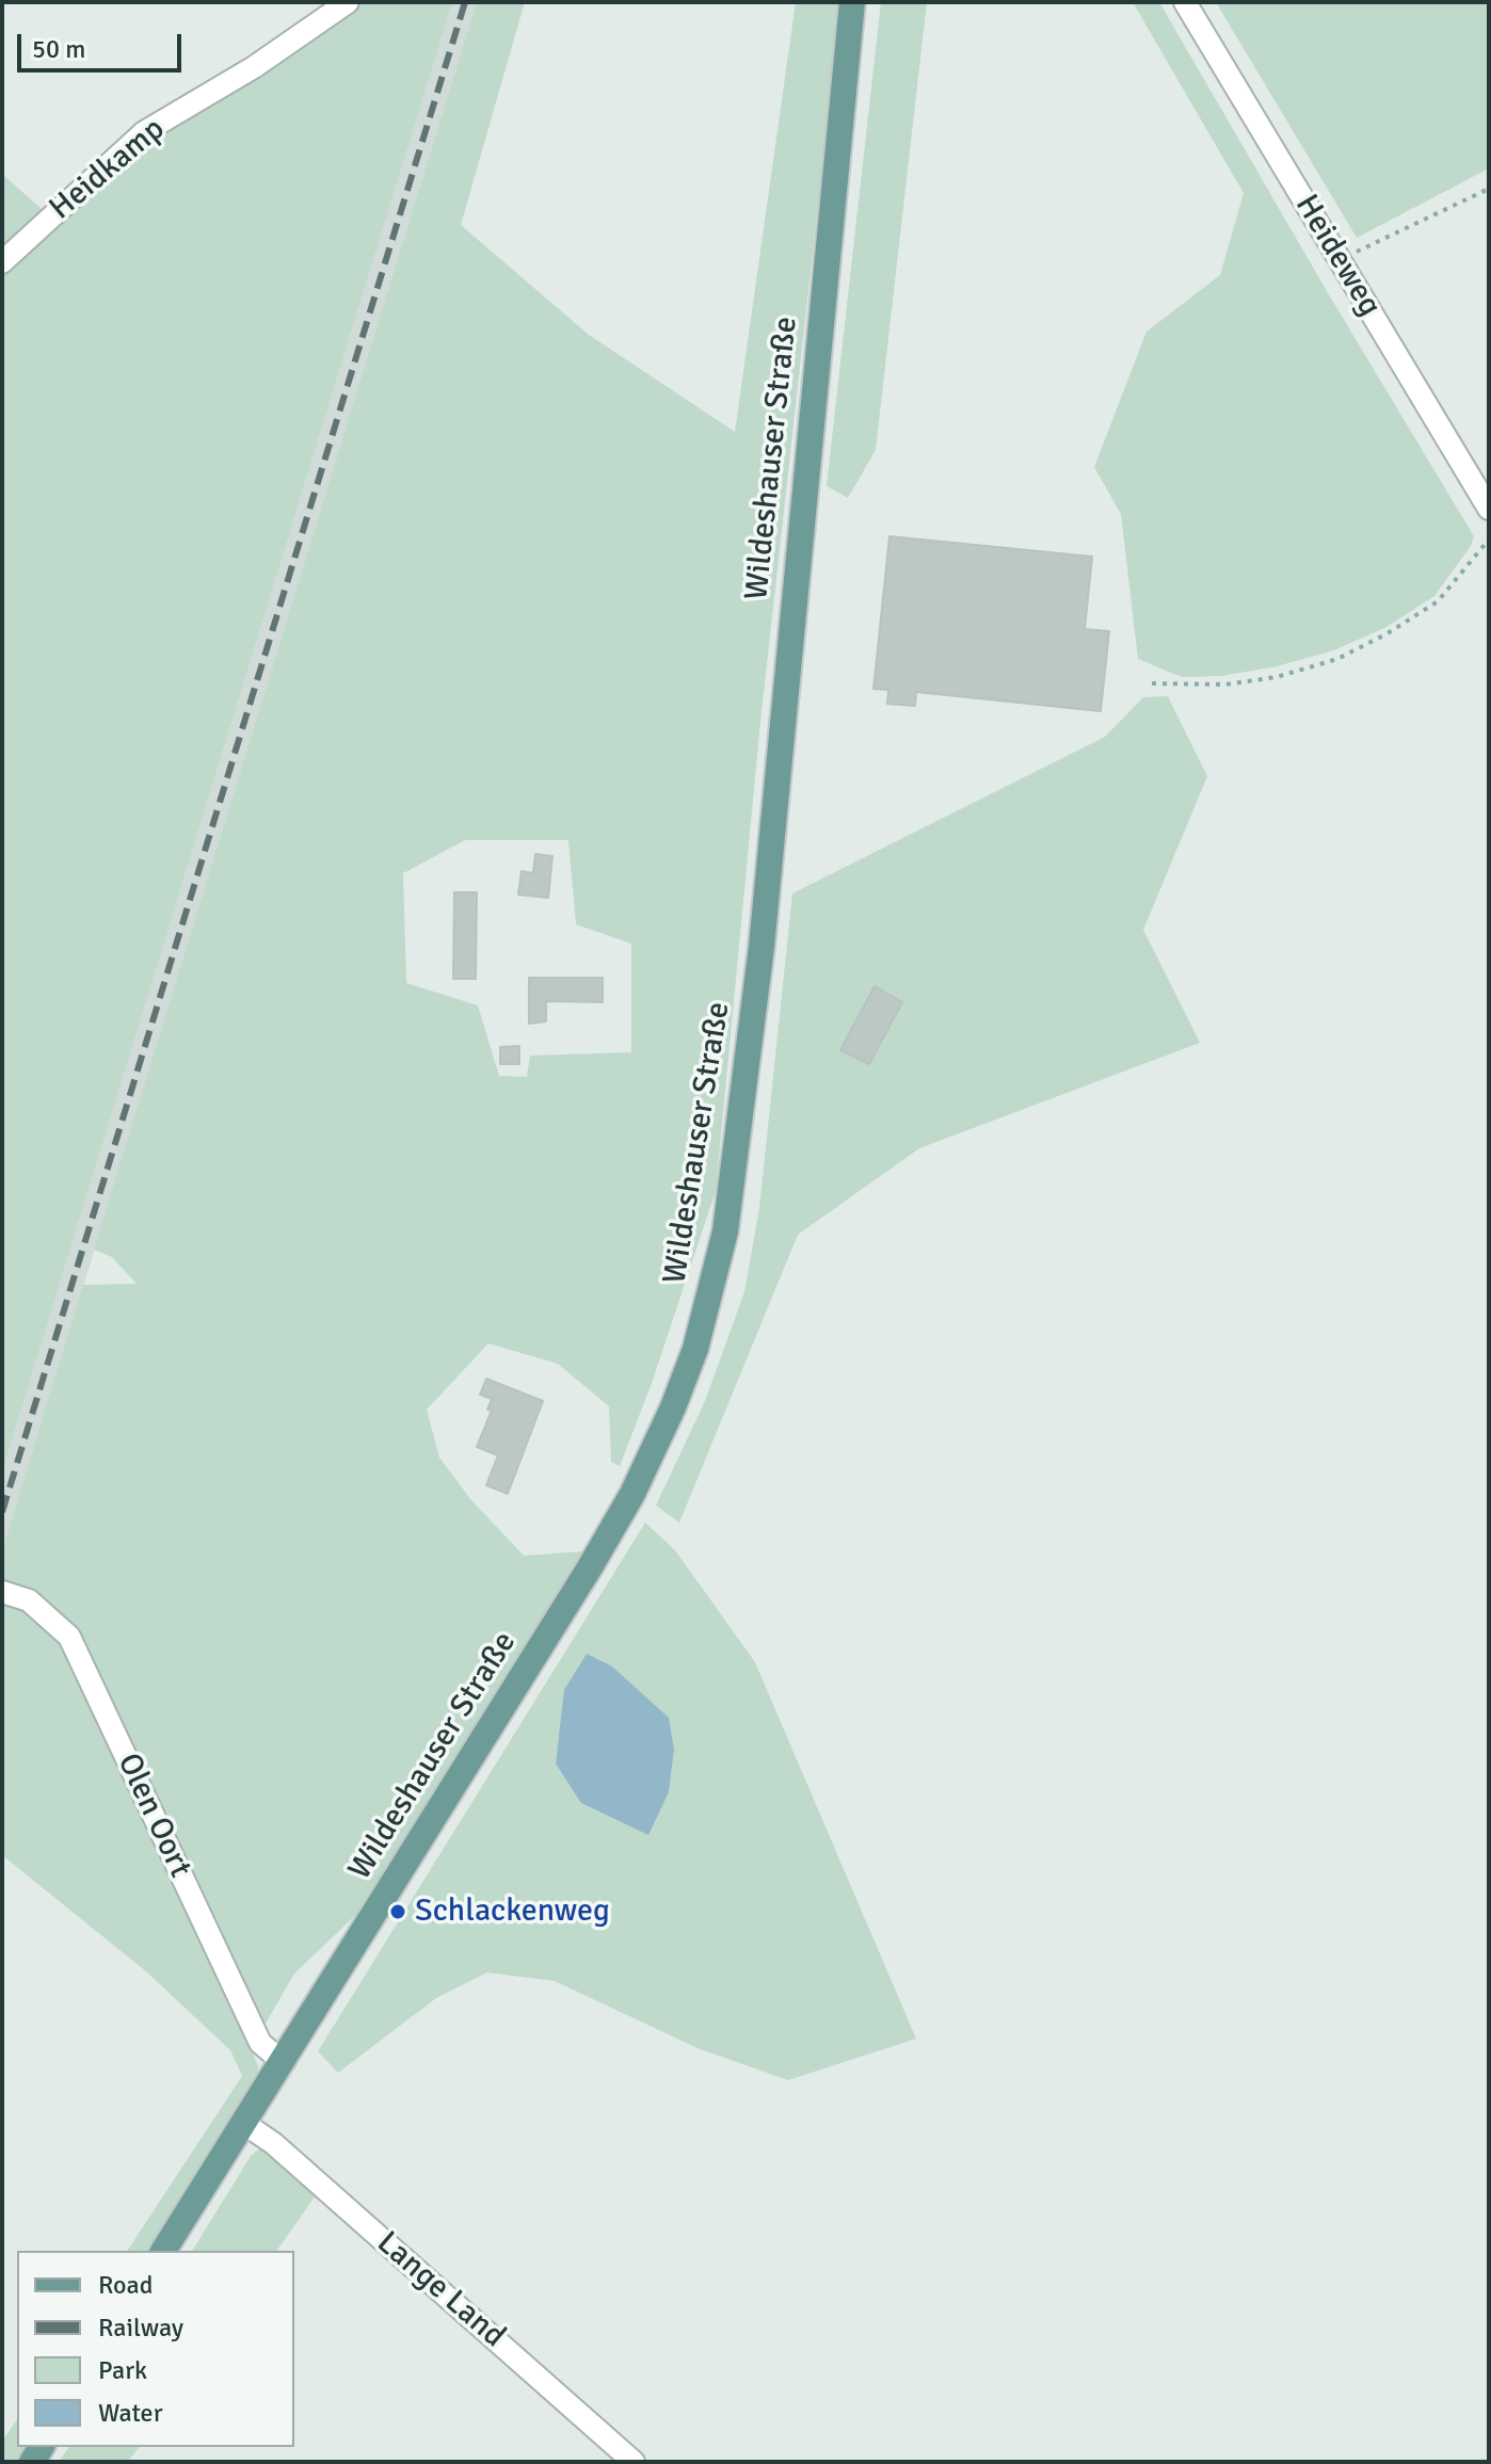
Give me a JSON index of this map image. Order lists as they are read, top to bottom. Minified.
{"streets":{"main road":["Wildeshauser Straße"],"street":["Heidkamp","Heideweg","Olen Oort","Lange Land"]},"crossings":[["Wildeshauser Straße","Olen Oort"],["Wildeshauser Straße","Lange Land"]],"places":["Schlackenweg"],"legend":["Road","Railway","Park","Water"],"scale_bar":"50 m"}
